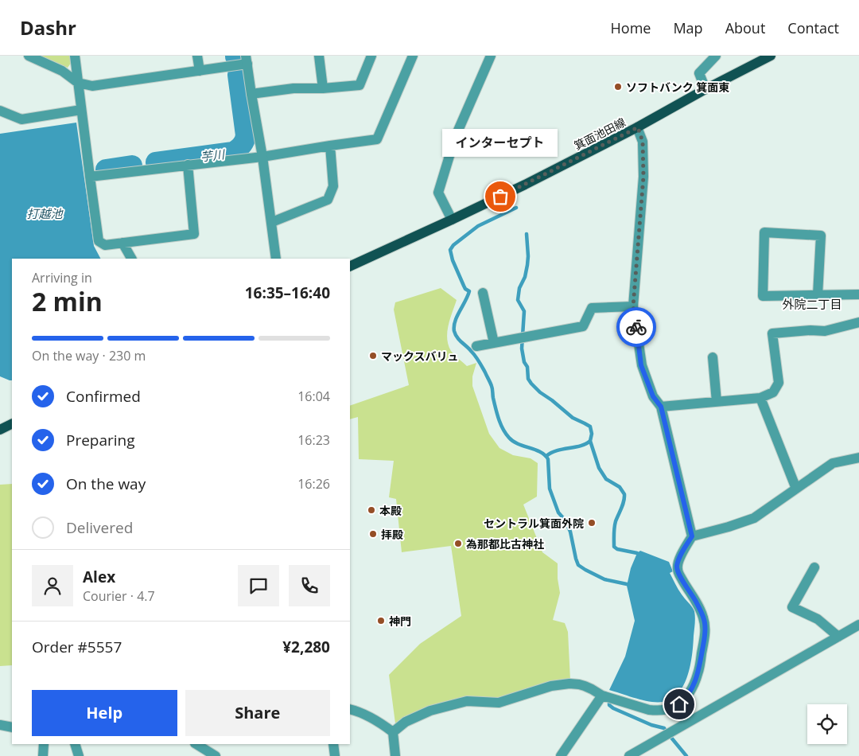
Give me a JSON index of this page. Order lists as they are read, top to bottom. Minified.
{"streets":{"main road":["箕面池田線"]},"districts":["外院二丁目"],"water":["芋川","打越池"],"places":["ソフトバンク 箕面東","インターセプト","マックスバリュ","本殿","セントラル箕面外院","拝殿","為那都比古神社","神門"],"page":{"header":"Dashr","nav":["Home","Map","About","Contact"],"bubble":"インターセプト","heading":["2 min","Arriving in","16:35–16:40"],"panel":["Alex","Courier · 4.7","Order #5557","¥2,280"],"bar":"On the way · 230 m","list":[["Confirmed","16:04"],["Preparing","16:23"],["On the way","16:26"],"Delivered"],"buttons":["Help","Share"]}}
